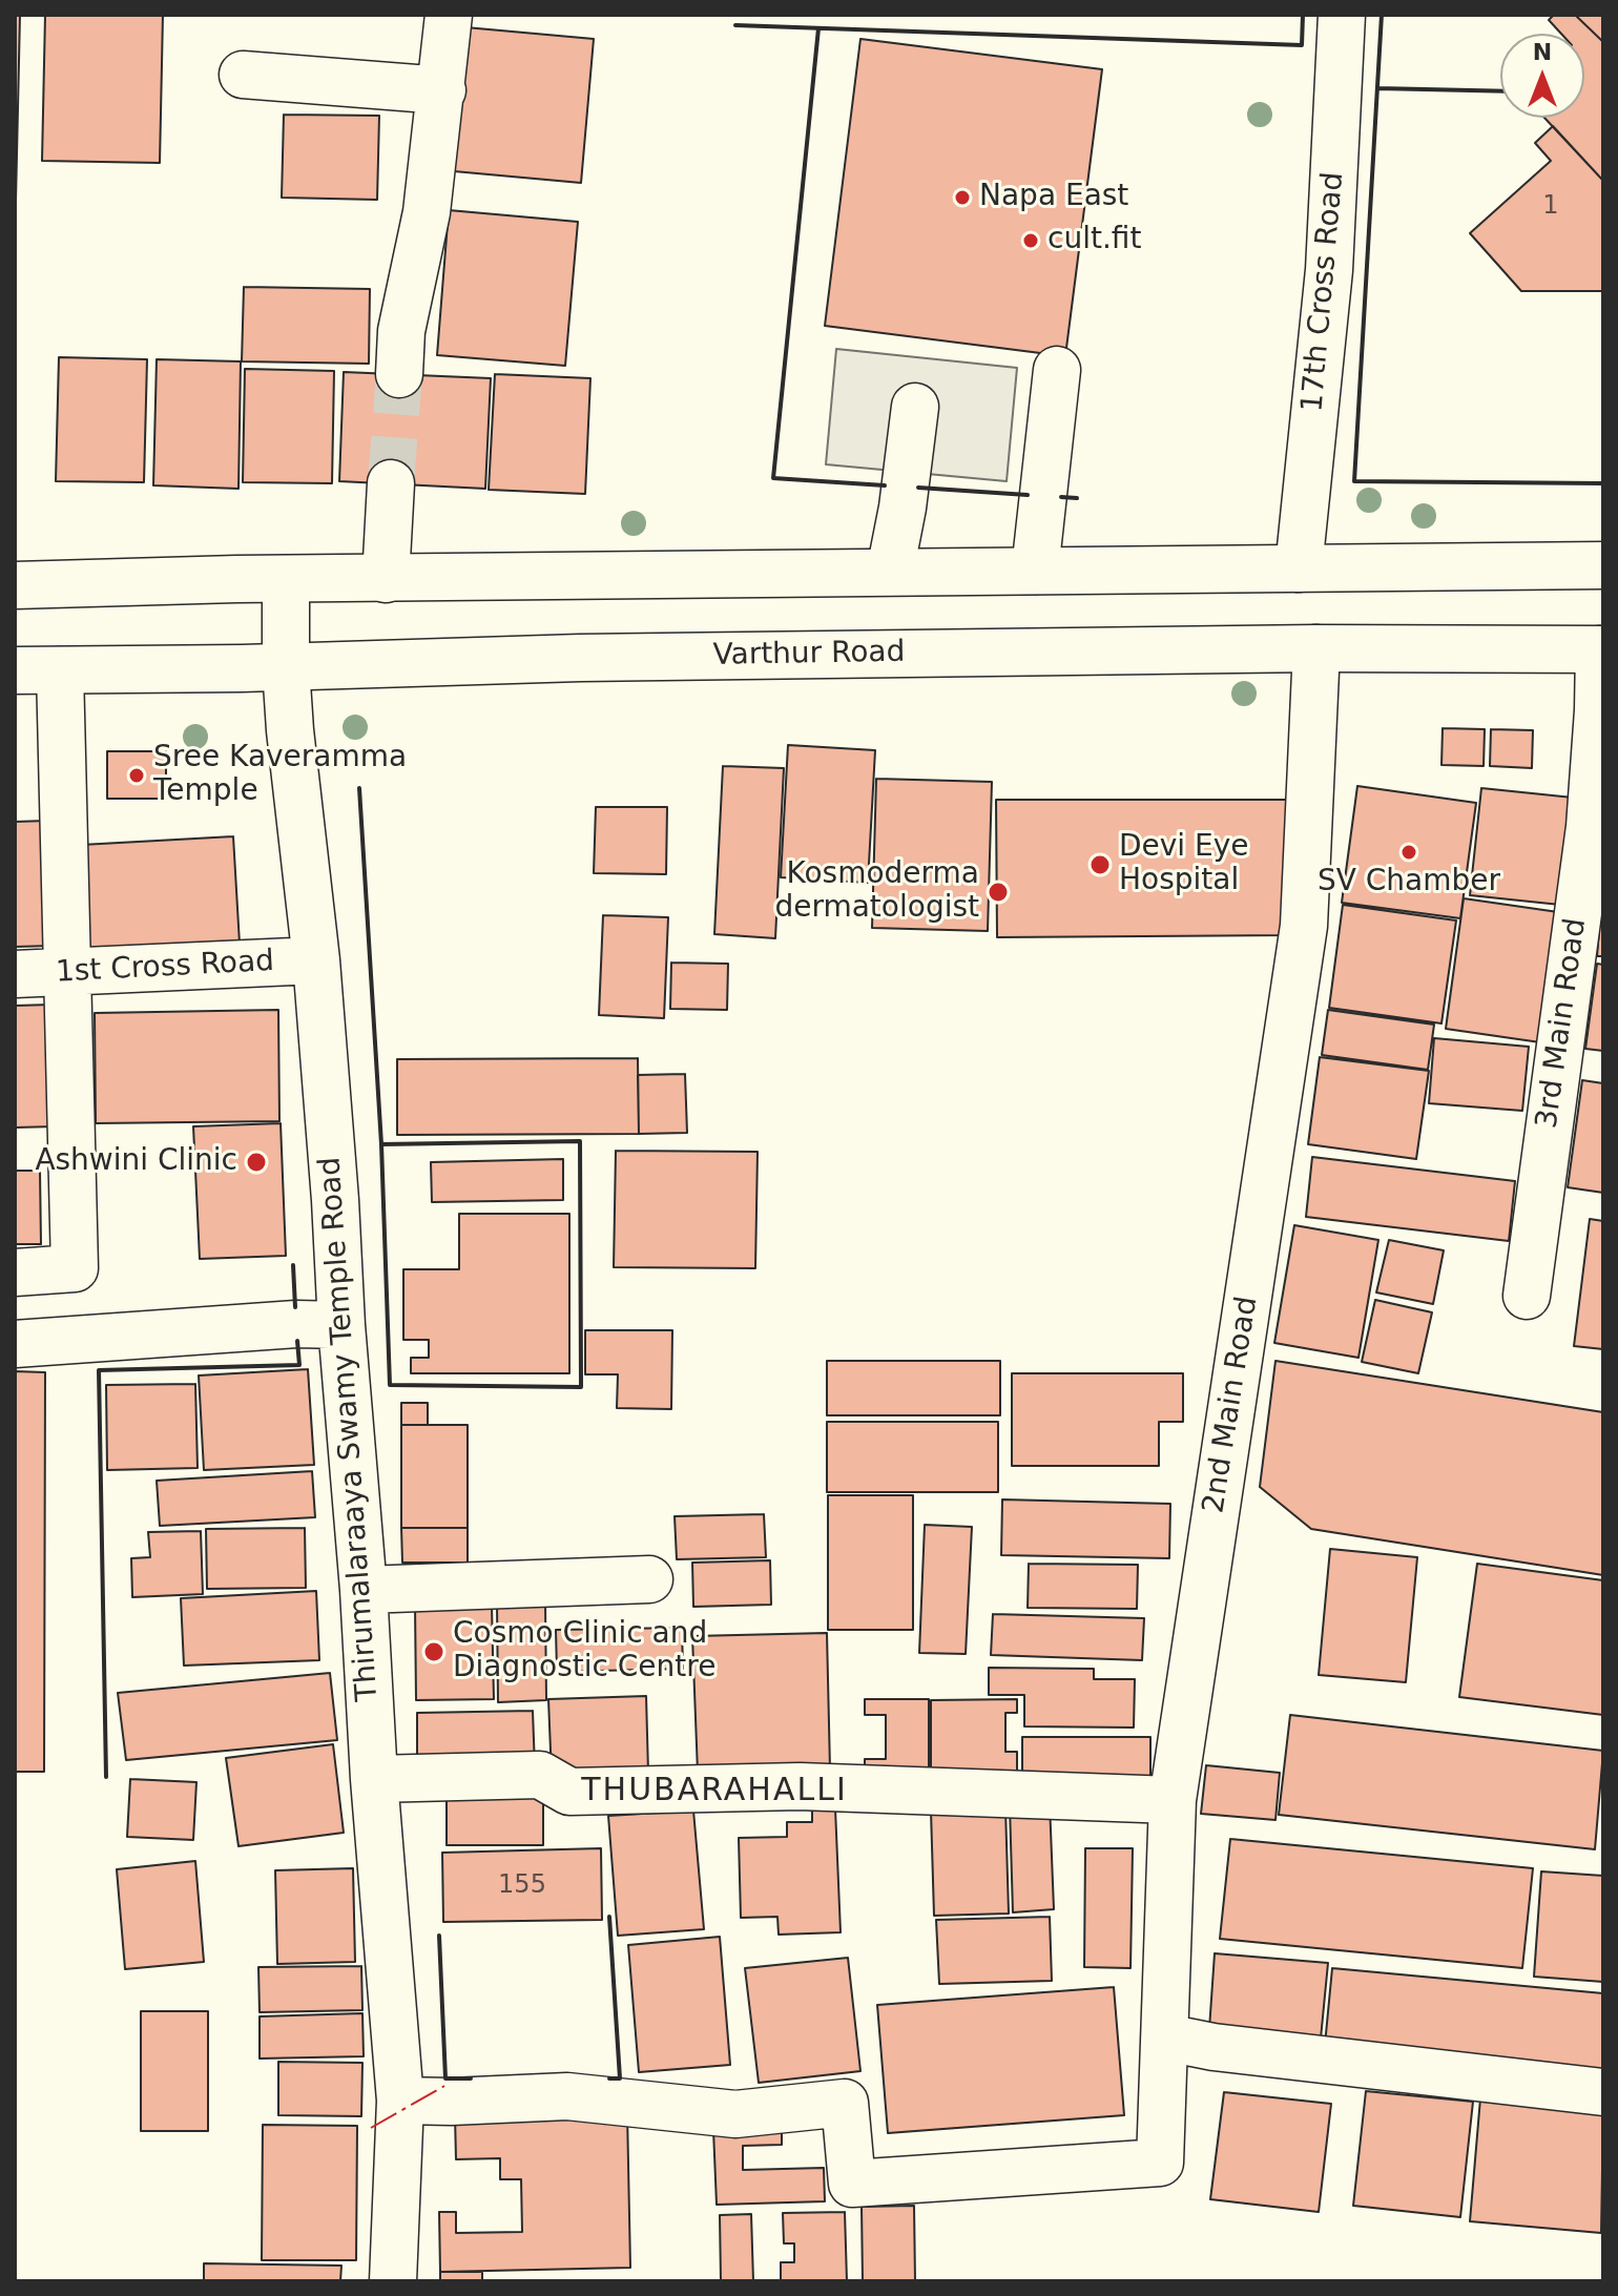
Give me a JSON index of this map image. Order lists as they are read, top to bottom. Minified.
{"streets":{"street":["17th Cross Road","Varthur Road","1st Cross Road","3rd Main Road","2nd Main Road","Thirumalaraaya Swamy Temple Road"]},"crossings":[["Varthur Road","3rd Main Road"],["Varthur Road","2nd Main Road"],["Varthur Road","Thirumalaraaya Swamy Temple Road"],["1st Cross Road","Thirumalaraaya Swamy Temple Road"],["2nd Main Road","Thirumalaraaya Swamy Temple Road"]],"districts":["THUBARAHALLI"],"places":["Napa East","cult.fit","Sree Kaveramma Temple","SV Chamber","Devi Eye Hospital","Kosmoderma dermatologist","Ashwini Clinic","Cosmo Clinic and Diagnostic Centre"],"house_numbers":["1","155"],"north":"top"}
